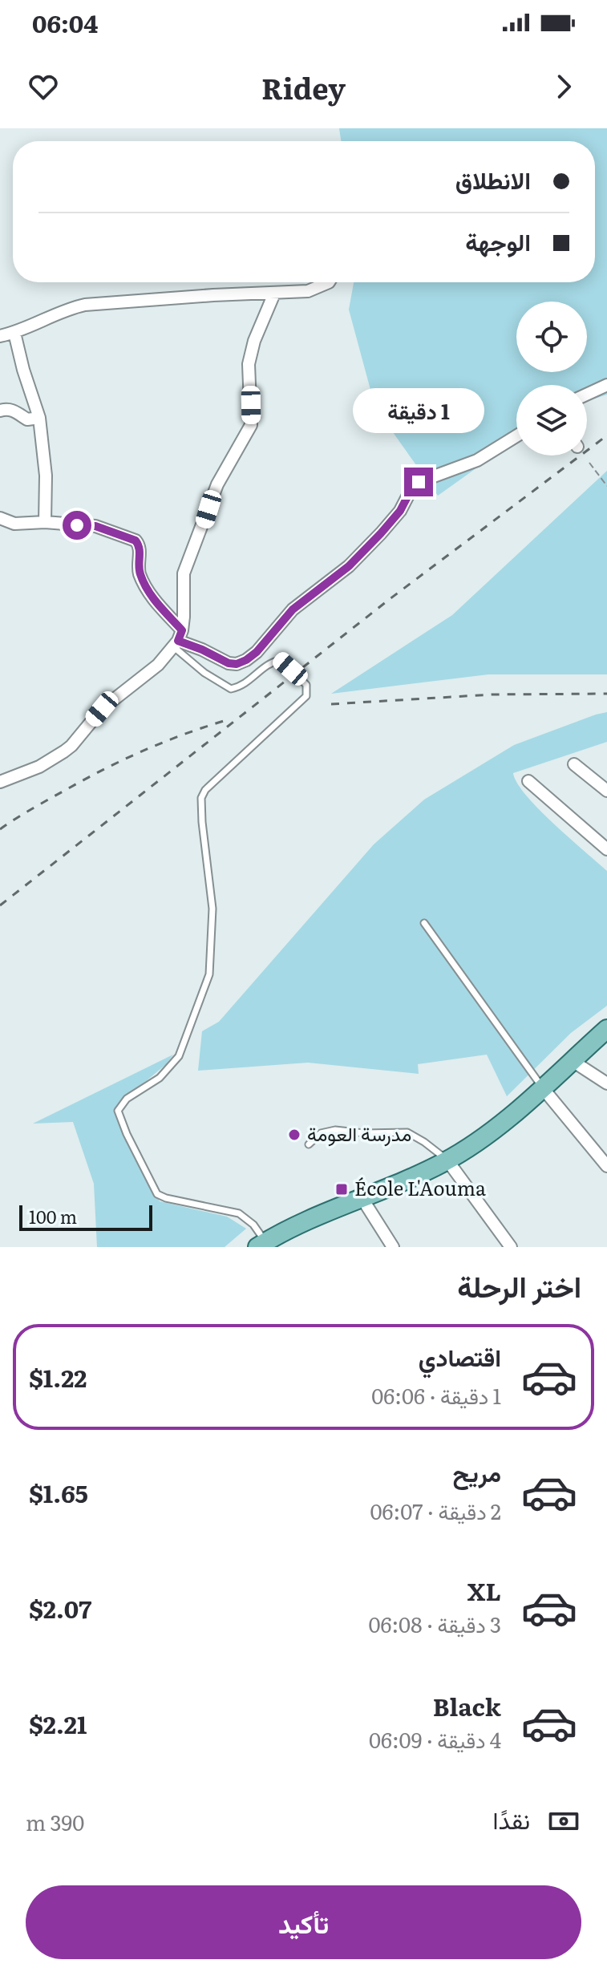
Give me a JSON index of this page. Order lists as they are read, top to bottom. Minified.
{"places":{"other":["مدرسة العومة"],"transit":["École L'Aouma"]},"scale_bar":"100 m","page":{"status":"06:04","header":"Ridey","banner":["الانطلاق","الوجهة"],"bubble":"1 دقيقة","scale":"100 m","heading":"اختر الرحلة","list":[{"name":"اقتصادي","note":"1 دقيقة · 06:06","value":"$1.22"},{"name":"مريح","note":"2 دقيقة · 06:07","value":"$1.65"},{"name":"XL","note":"3 دقيقة · 06:08","value":"$2.07"},{"name":"Black","note":"4 دقيقة · 06:09","value":"$2.21"}],"pay":["نقدًا","390 m"],"buttons":"تأكيد"}}
